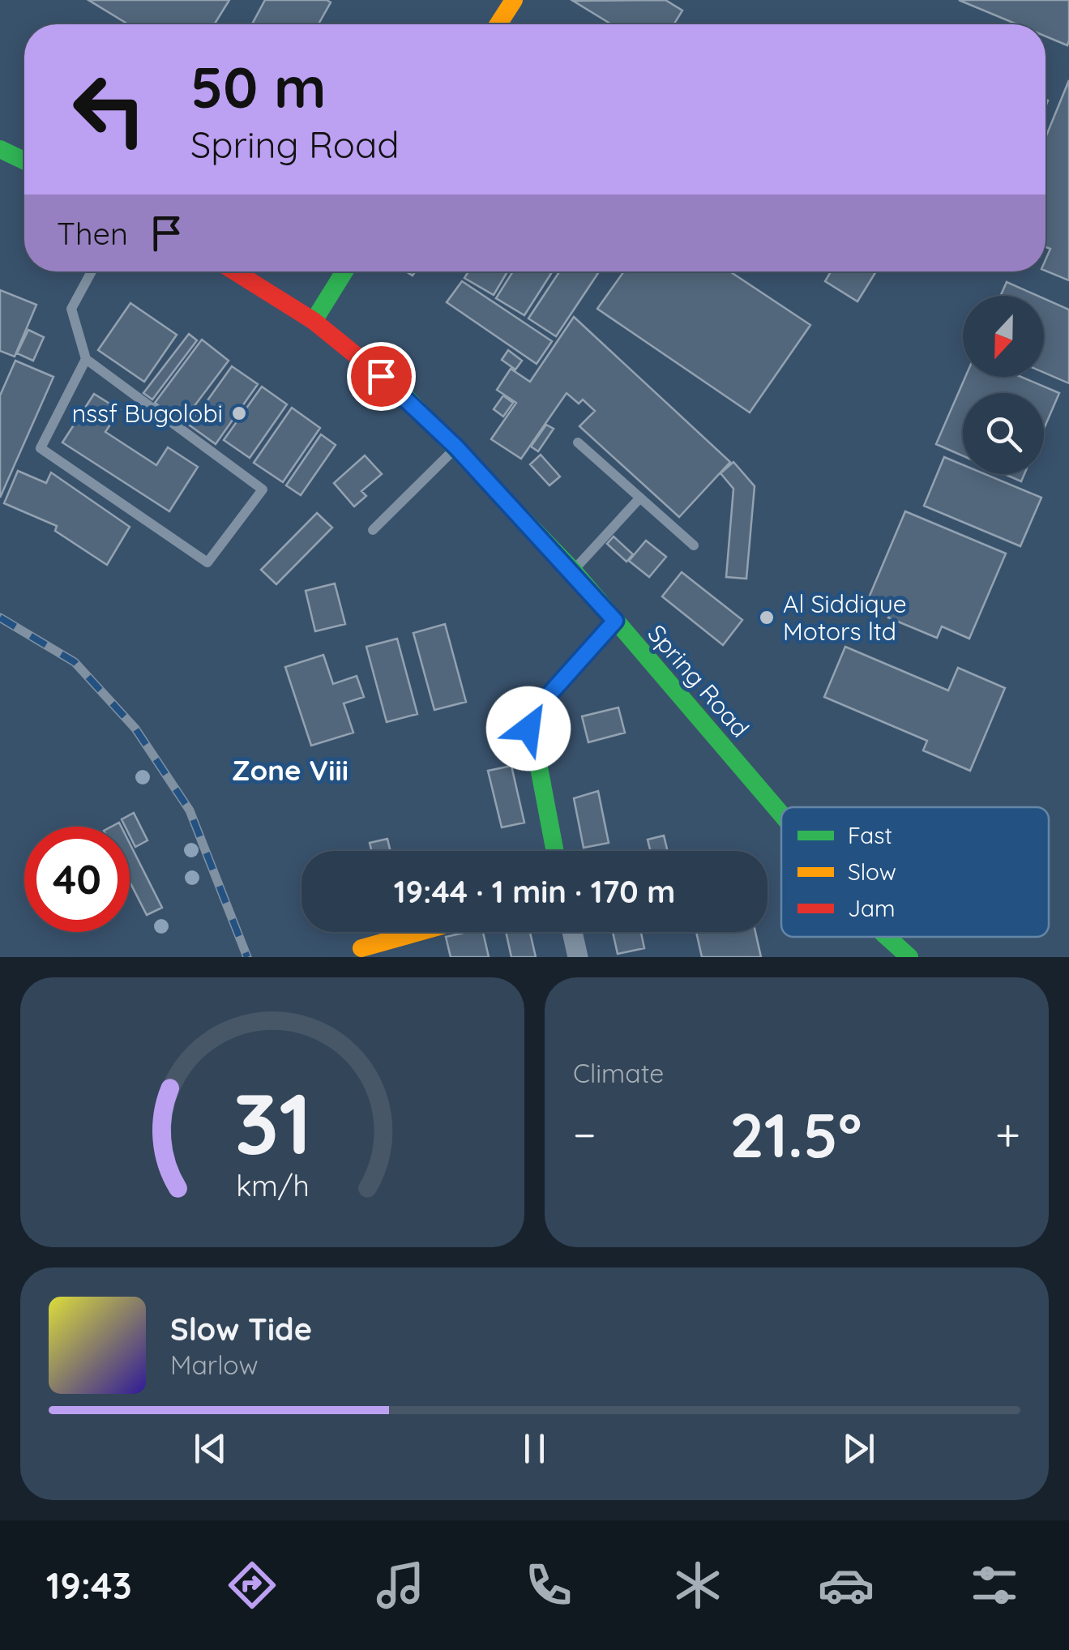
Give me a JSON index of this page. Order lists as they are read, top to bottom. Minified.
{"streets":{"main road":["Spring Road"]},"districts":["Zone Viii"],"places":["nssf Bugolobi","Al Siddique Motors ltd"],"legend":["Fast","Slow","Jam"],"north":"bottom","page":{"turn":["50 m","Spring Road"],"then":"Then","limit":"40","trip":"19:44 · 1 min · 170 m","tile":"Climate","heat":["−","21.5°","+"],"song":["Slow Tide","Marlow"],"tabs":"19:43","gauge":["31","km/h"]}}
